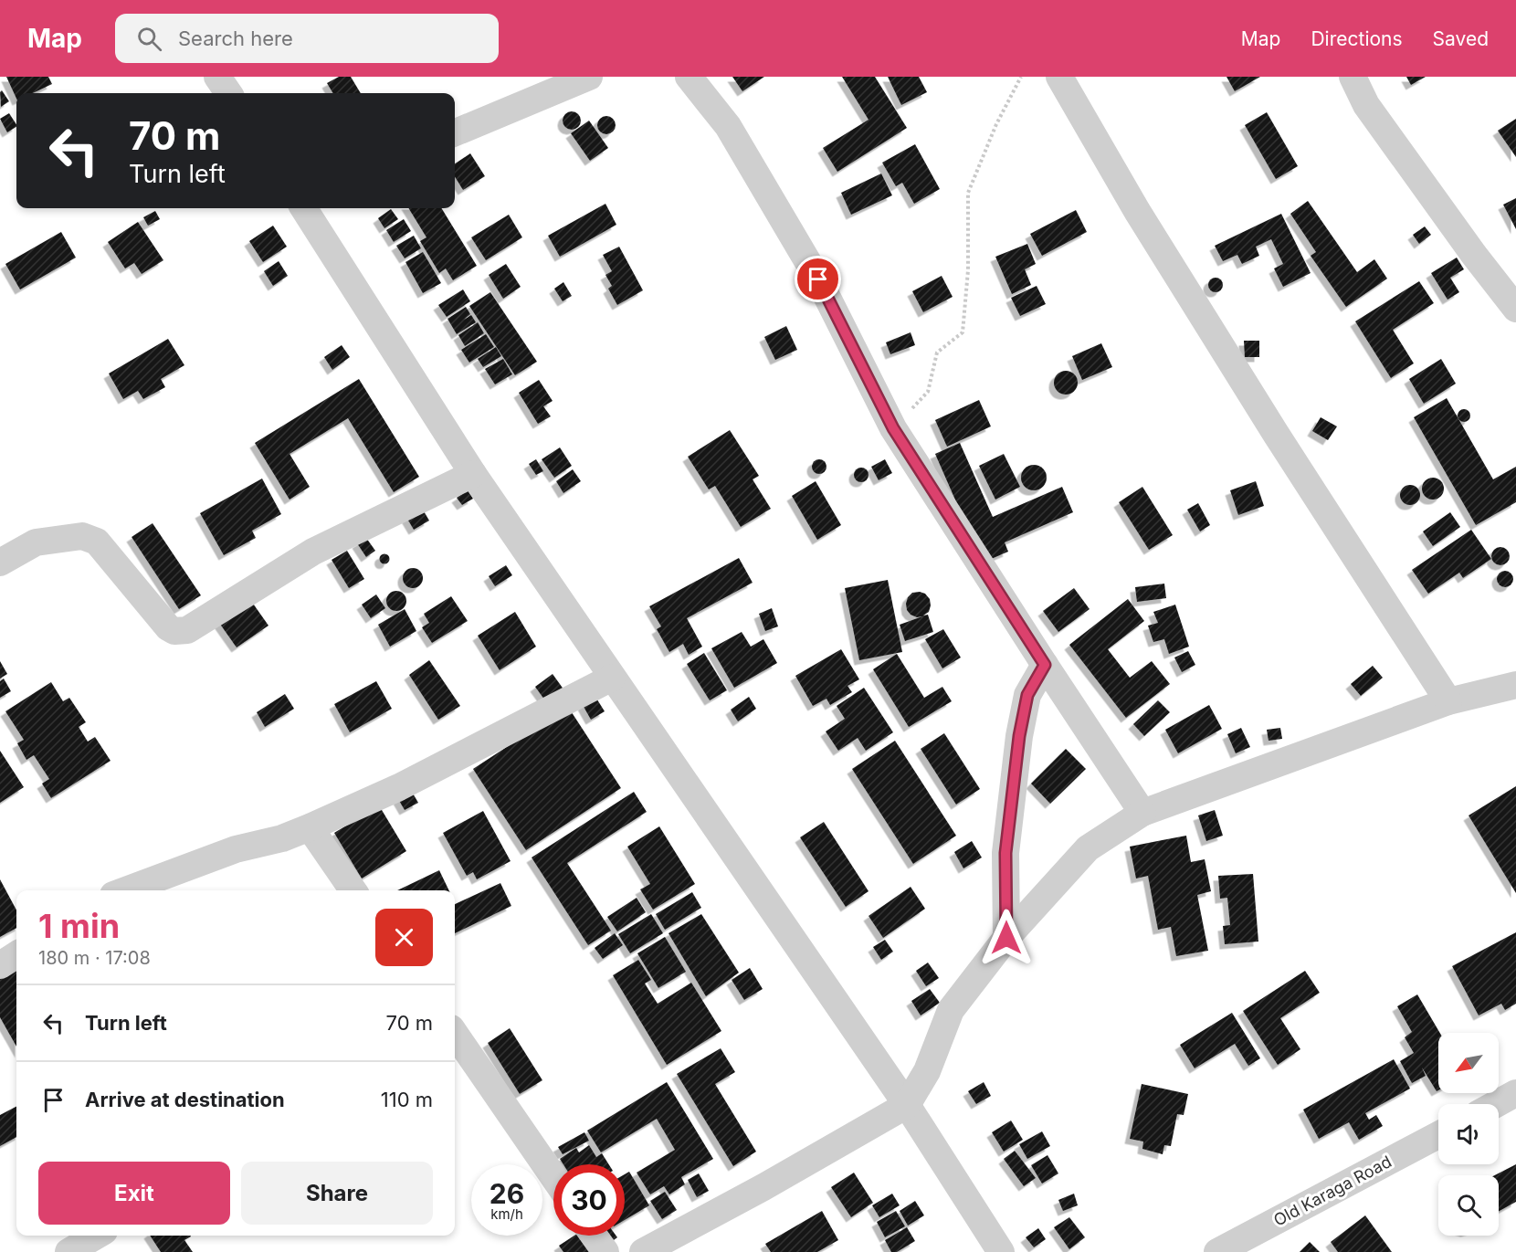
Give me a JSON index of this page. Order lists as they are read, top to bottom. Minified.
{"streets":{"street":["Old Karaga Road"]},"north":"bottom left","page":{"header":"Map","search":"Search here","nav":["Map","Directions","Saved"],"turn":["70 m","Turn left"],"heading":["1 min","180 m · 17:08"],"list":[{"name":"Turn left","value":"70 m"},{"name":"Arrive at destination","value":"110 m"}],"buttons":["Exit","Share"],"speed":"26 km/h","limit":"30"}}
